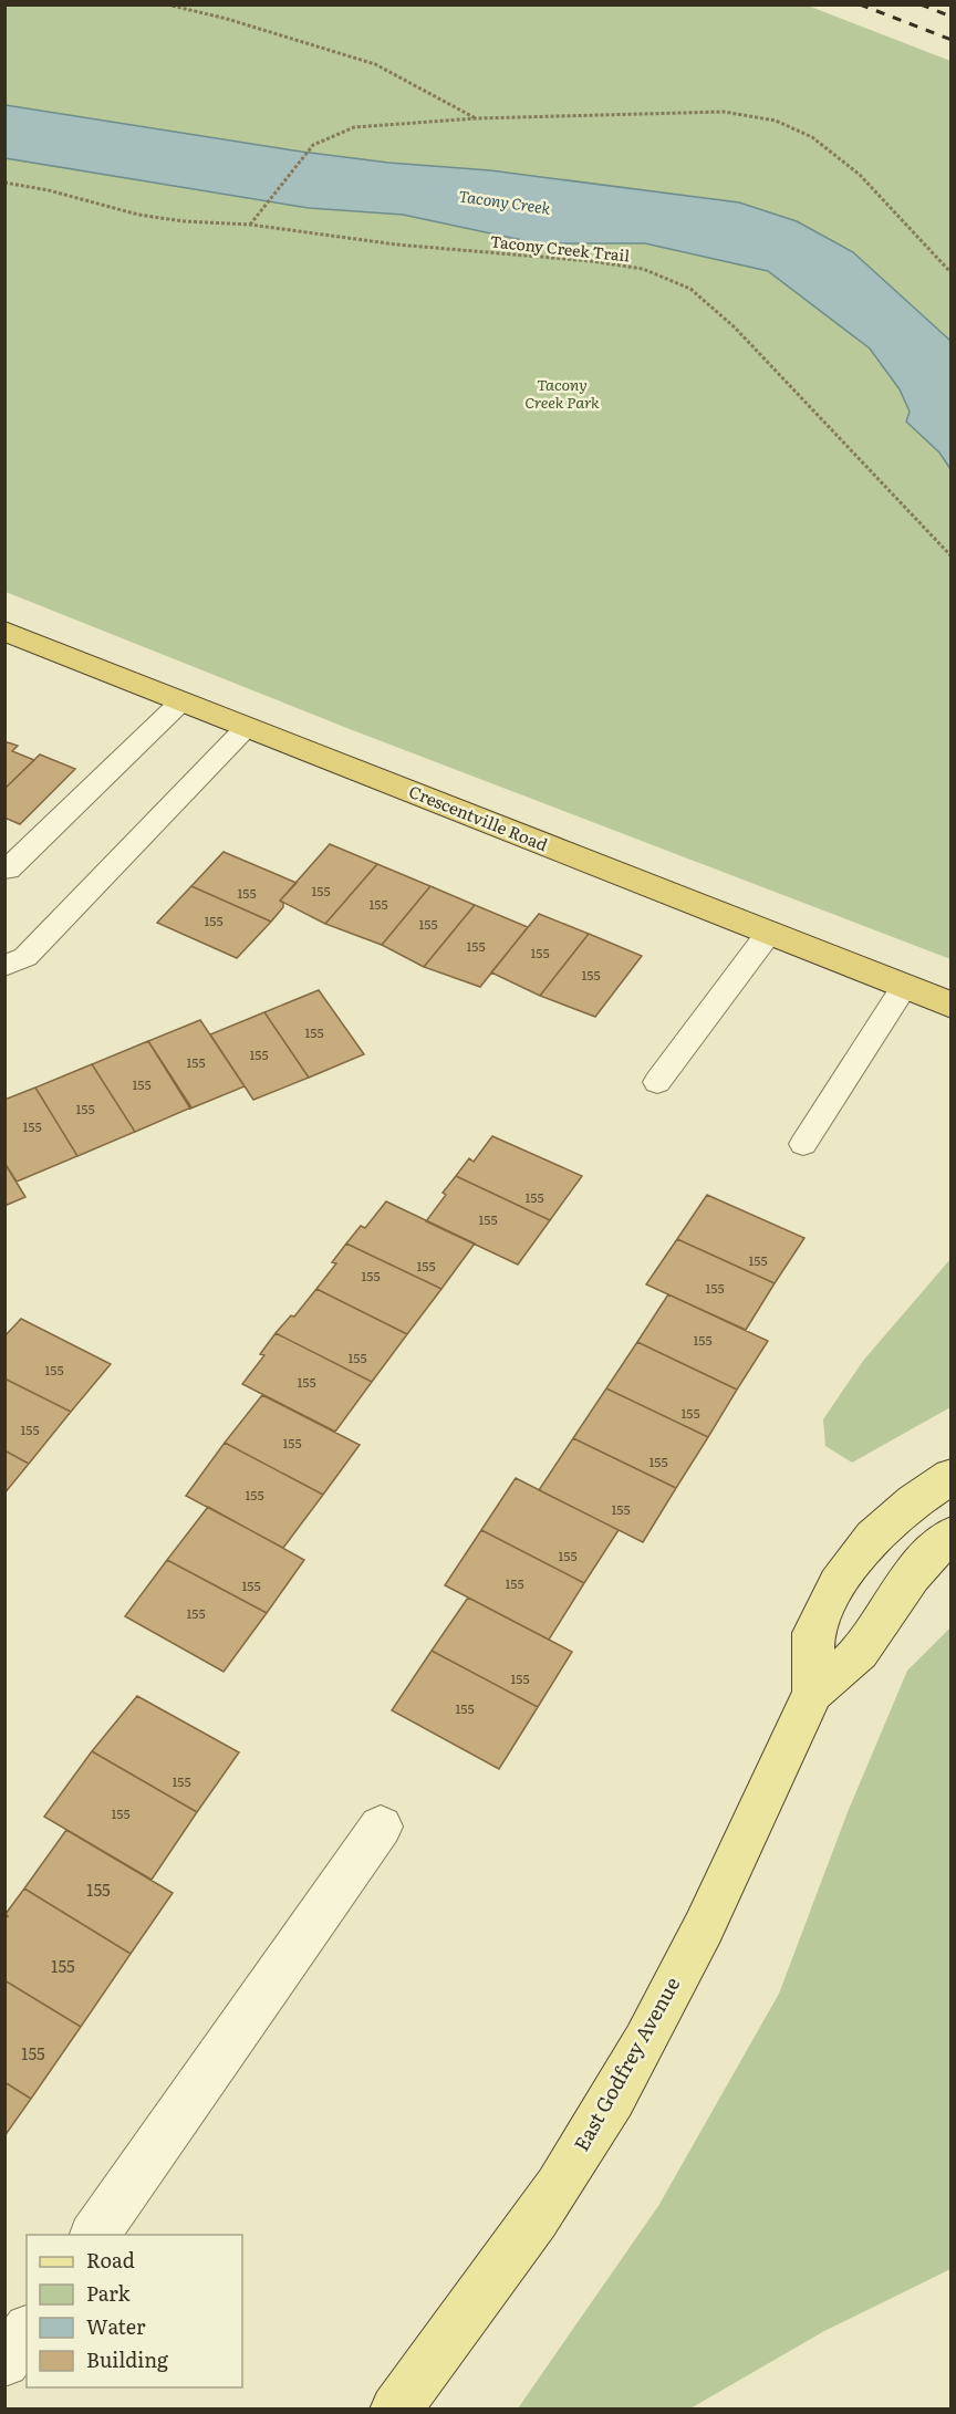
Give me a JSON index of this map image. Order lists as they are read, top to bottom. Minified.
{"streets":{"highway":["Crescentville Road"],"main road":["East Godfrey Avenue"],"path":["Tacony Creek Trail"]},"water":["Tacony Creek"],"parks":["Tacony Creek Park"],"house_numbers":["155","155","155","155","155","155","155","155","155","155","155","155","155","155","155","155","155","155","155","155","155","155","155","155","155","155","155","155","155","155","155","155","155","155","155","155","155","155","155","155","155"],"legend":["Road","Park","Water","Building"]}
